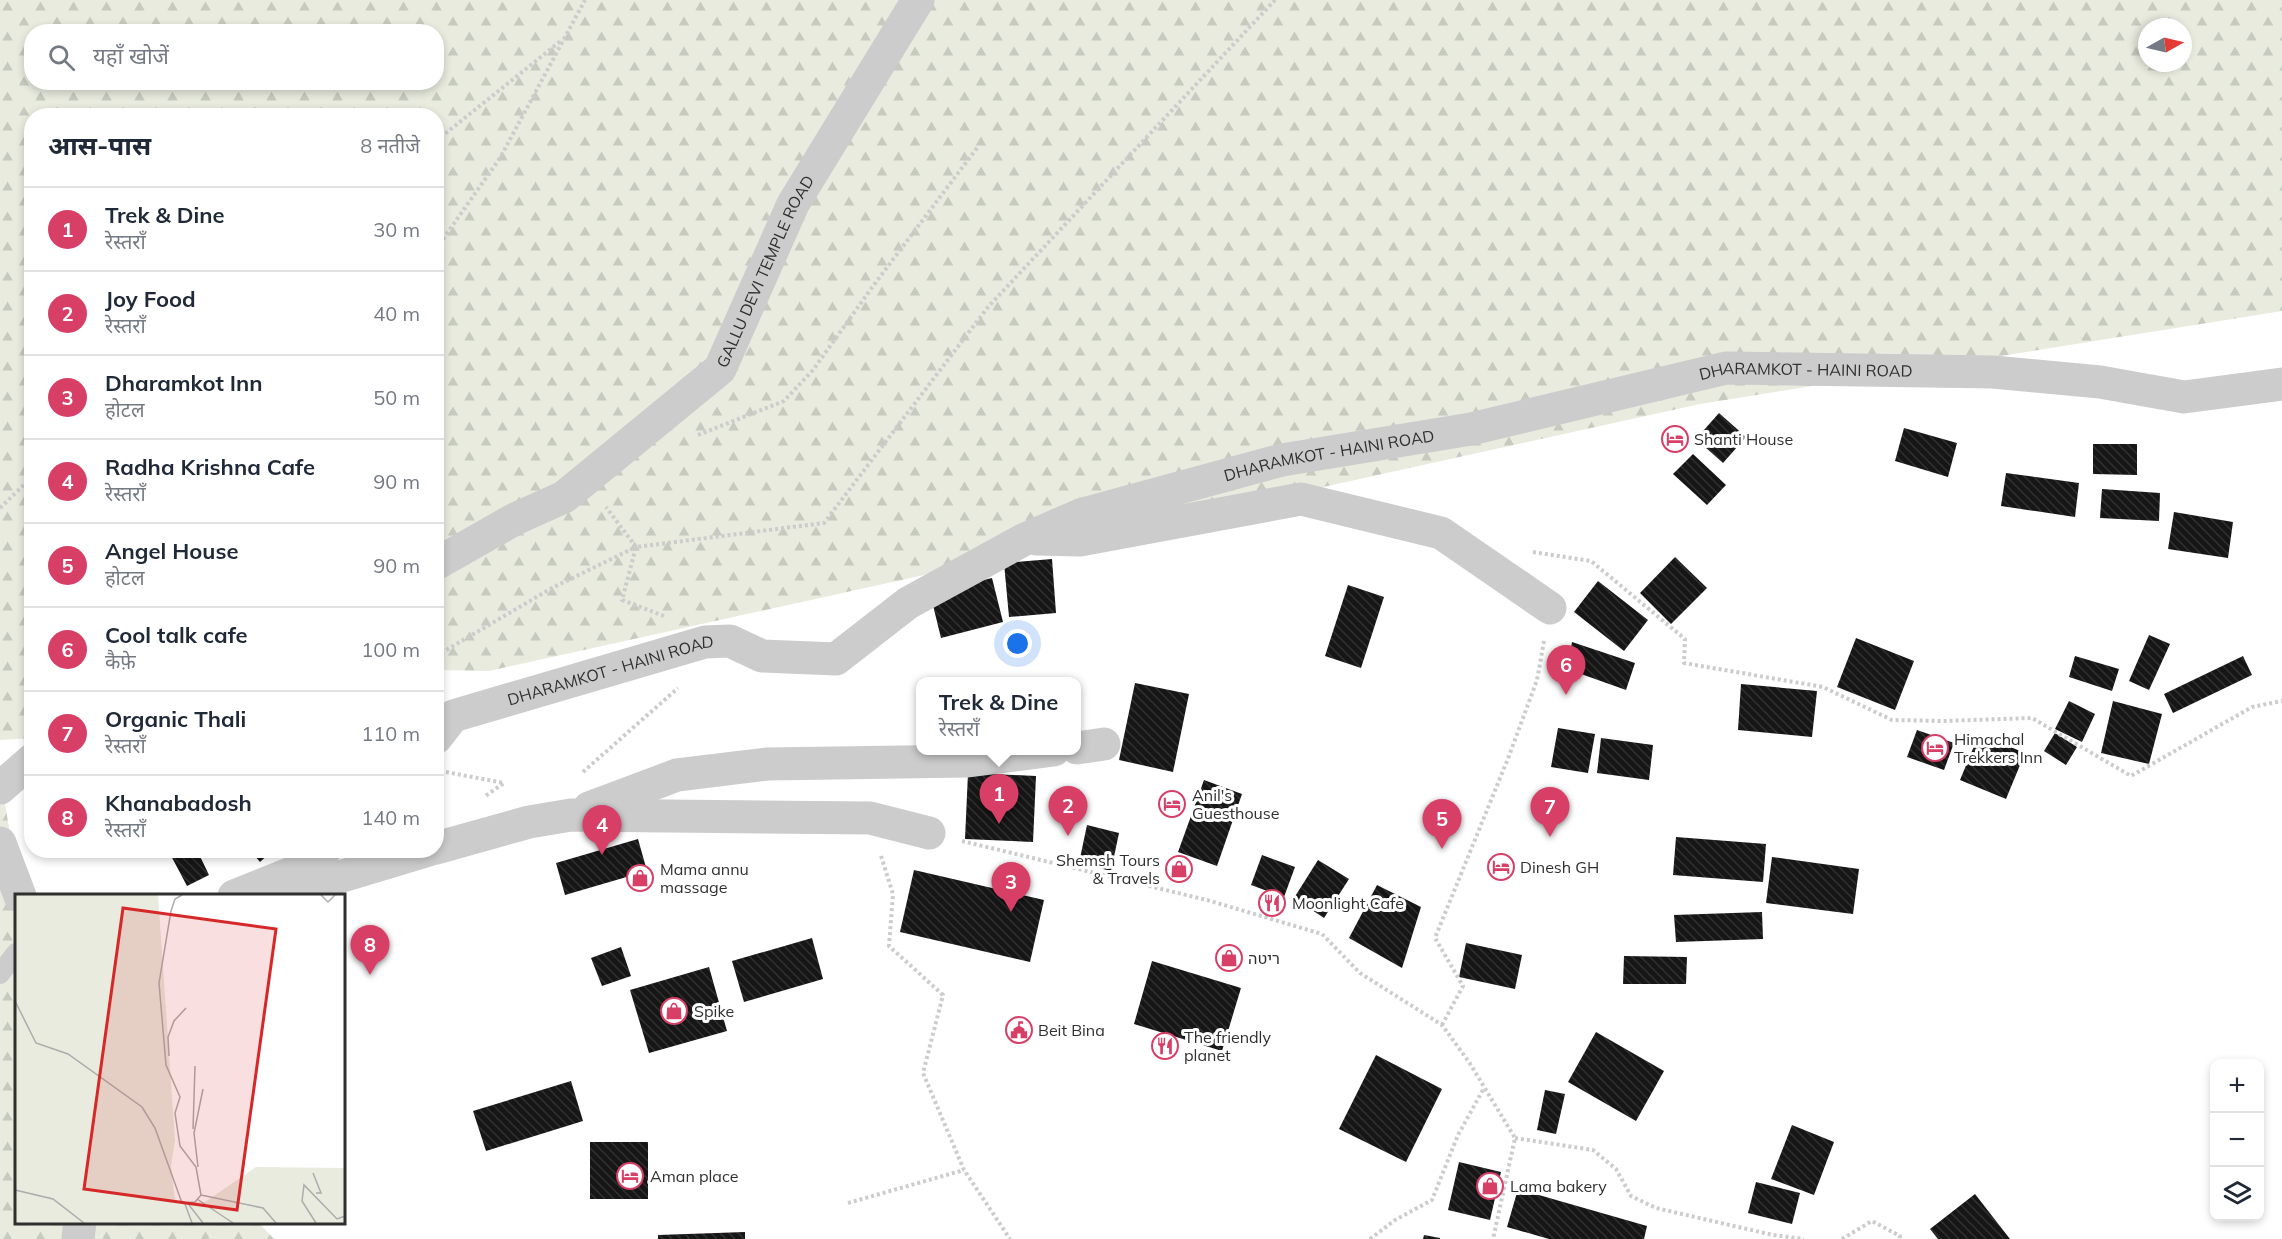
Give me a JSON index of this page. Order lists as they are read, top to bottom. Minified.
{"streets":{"street":["GALLU DEVI TEMPLE ROAD","DHARAMKOT - HAINI ROAD"]},"places":{"hotel":["Shanti House","Himachal Trekkers Inn","Anil's Guesthouse","Dinesh GH","Aman place"],"shop":["Shemsh Tours & Travels","Mama annu massage","ריטה","Spike","Lama bakery"],"restaurant":["Moonlight Cafe","The friendly planet"],"public building":["Beit Bina"]},"north":"right","page":{"search":"यहाँ खोजें","heading":["आस-पास","8 नतीजे"],"list":[{"mark":"1","name":"Trek & Dine","note":"रेस्तराँ","value":"30 m"},{"mark":"2","name":"Joy Food","note":"रेस्तराँ","value":"40 m"},{"mark":"3","name":"Dharamkot Inn","note":"होटल","value":"50 m"},{"mark":"4","name":"Radha Krishna Cafe","note":"रेस्तराँ","value":"90 m"},{"mark":"5","name":"Angel House","note":"होटल","value":"90 m"},{"mark":"6","name":"Cool talk cafe","note":"कैफ़े","value":"100 m"},{"mark":"7","name":"Organic Thali","note":"रेस्तराँ","value":"110 m"},{"mark":"8","name":"Khanabadosh","note":"रेस्तराँ","value":"140 m"}],"pins":["6","1","2","7","5","4","3","8"],"popup":["Trek & Dine","रेस्तराँ"],"map_buttons":["+","−"]}}
